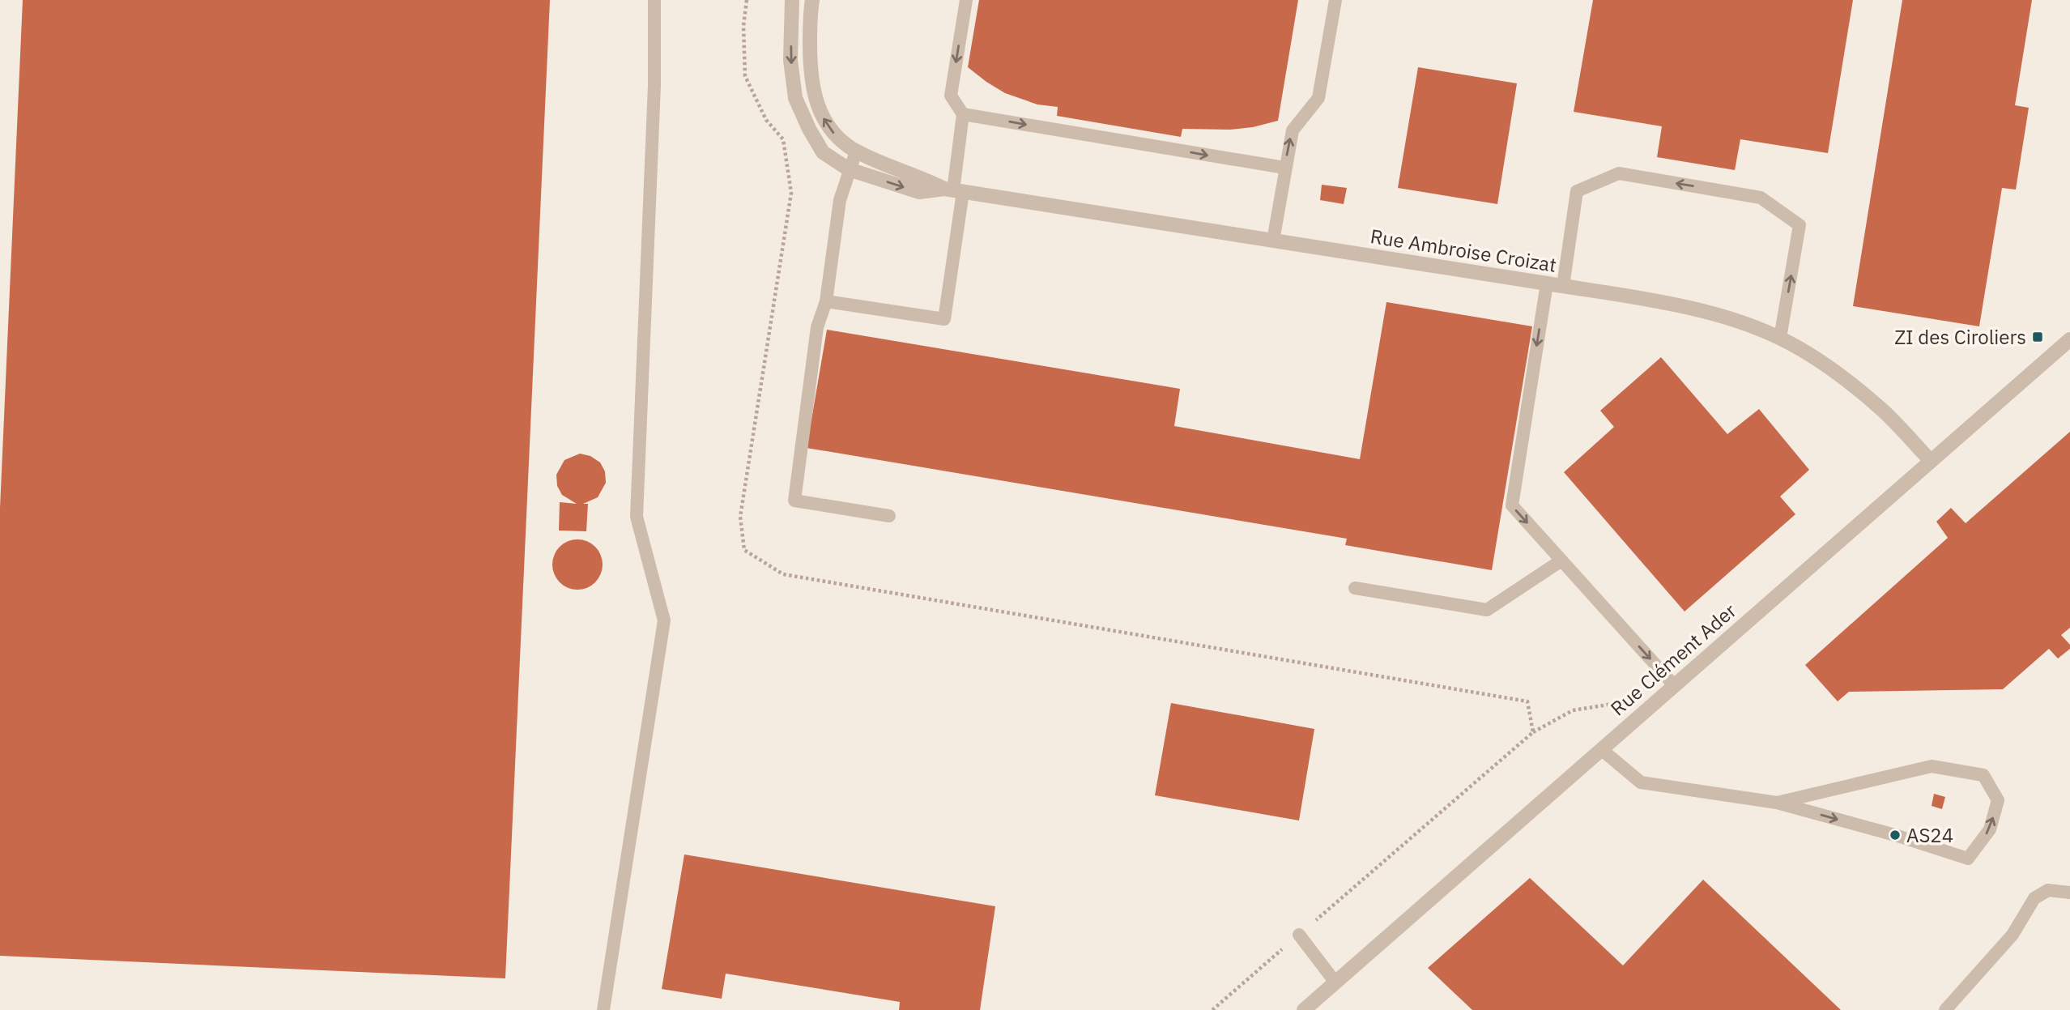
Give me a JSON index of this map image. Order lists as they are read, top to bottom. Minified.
{"streets":{"street":["Rue Ambroise Croizat","Rue Clément Ader"]},"crossings":[["Rue Ambroise Croizat","Rue Clément Ader"]],"places":{"transit":["ZI des Ciroliers"],"other":["AS24"]}}
